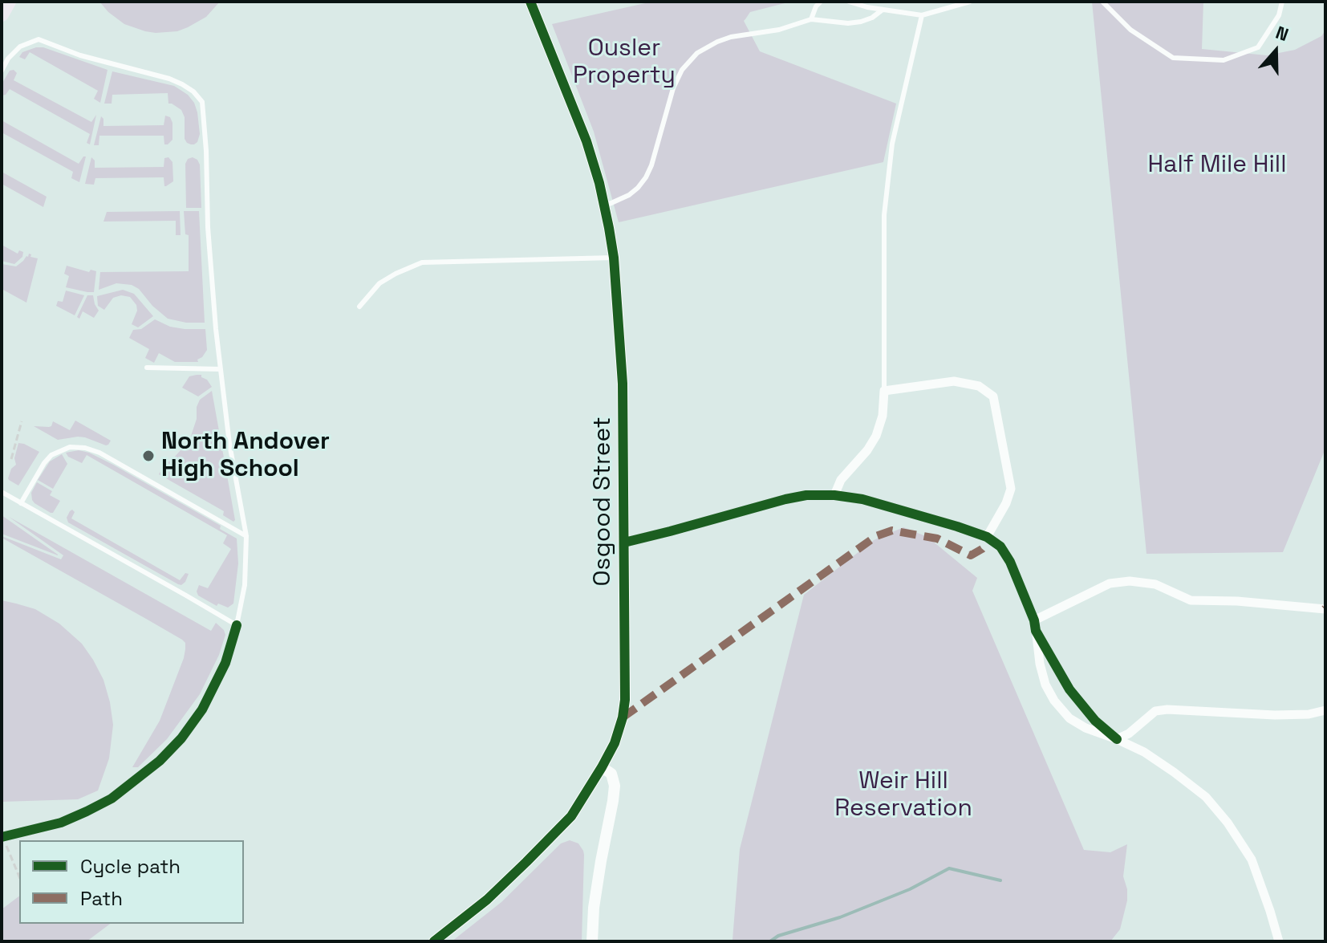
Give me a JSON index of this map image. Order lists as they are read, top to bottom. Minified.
{"streets":{"street":["Osgood Street"]},"parks":["Ousler Property","Half Mile Hill","Weir Hill Reservation"],"places":["North Andover High School"],"legend":["Cycle path","Path"],"north":"top"}
